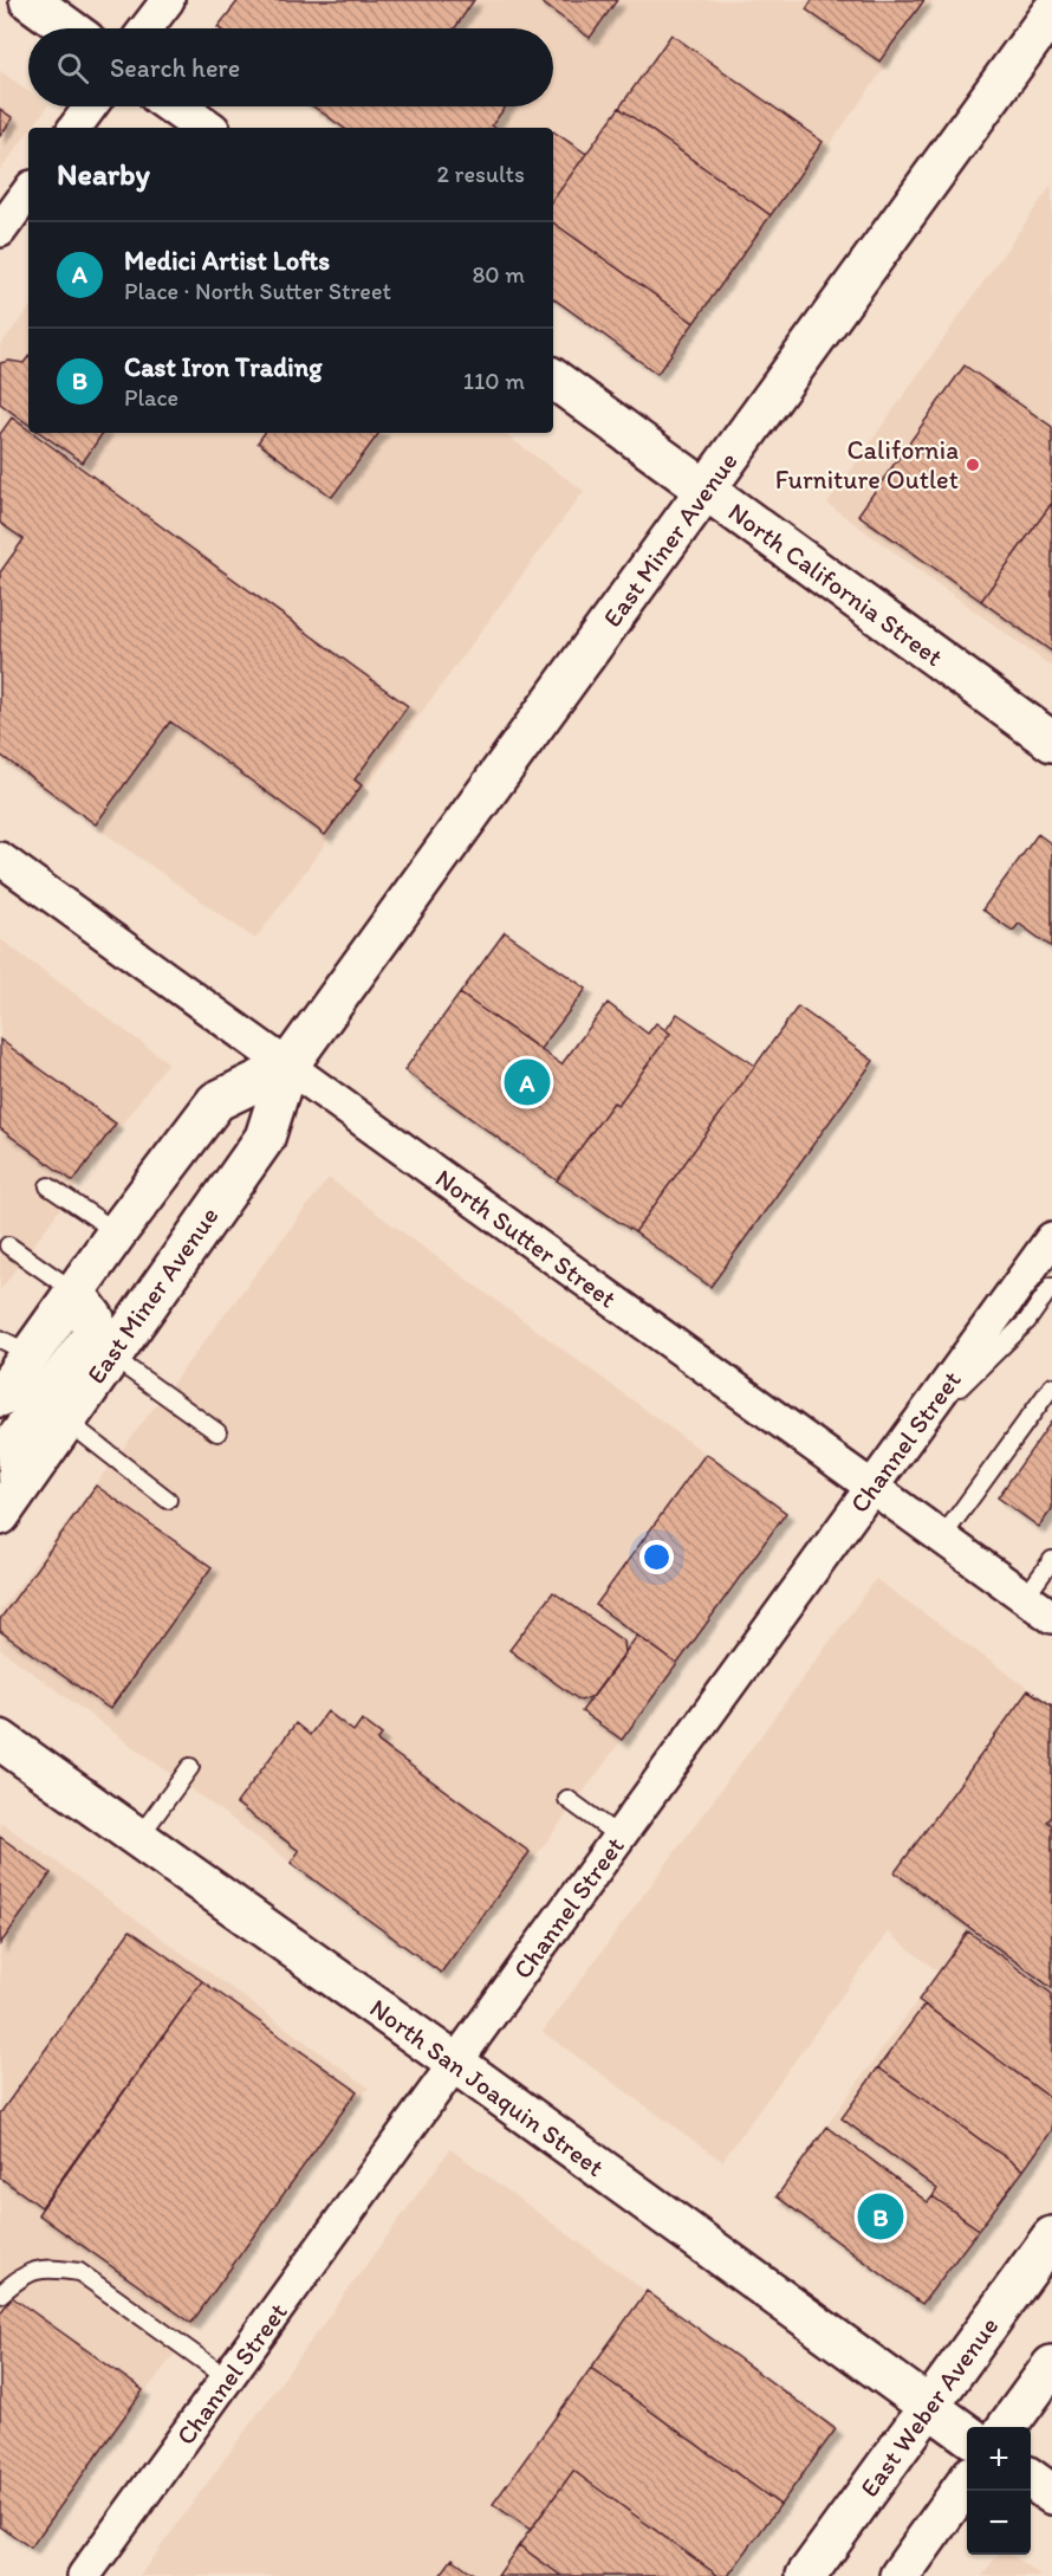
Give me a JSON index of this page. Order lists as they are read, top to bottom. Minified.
{"streets":{"street":["East Miner Avenue","North California Street","North Sutter Street","Channel Street","North San Joaquin Street","East Weber Avenue"]},"crossings":[["East Miner Avenue","North California Street"],["East Miner Avenue","North Sutter Street"],["North Sutter Street","Channel Street"],["Channel Street","North San Joaquin Street"],["North San Joaquin Street","East Weber Avenue"]],"places":["California Furniture Outlet"],"page":{"search":"Search here","heading":["Nearby","2 results"],"list":[{"mark":"A","name":"Medici Artist Lofts","note":"Place · North Sutter Street","value":"80 m"},{"mark":"B","name":"Cast Iron Trading","note":"Place","value":"110 m"}],"pins":["A","B"],"map_buttons":["+","−"]}}
